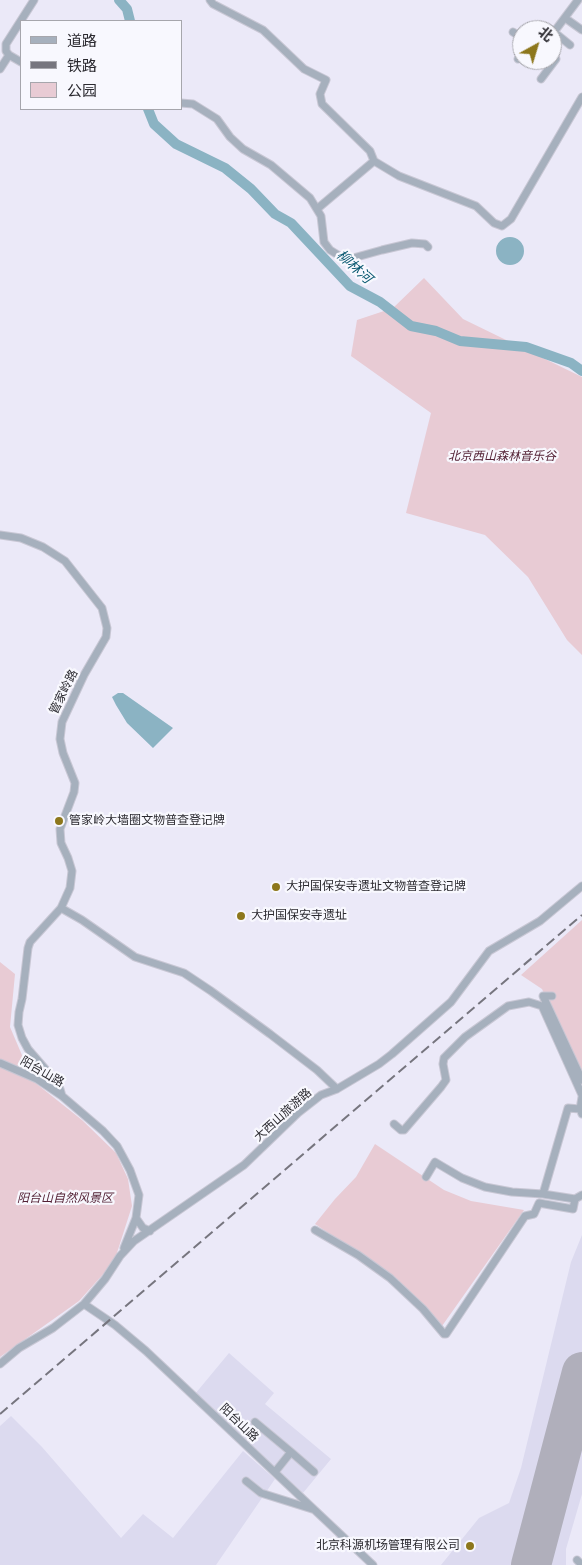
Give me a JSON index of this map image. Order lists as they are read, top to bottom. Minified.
{"streets":{"street":["管家岭路","阳台山路","大西山旅游路"]},"crossings":[["管家岭路","阳台山路"],["阳台山路","大西山旅游路"]],"water":["柳林河"],"parks":["北京西山森林音乐谷","阳台山自然风景区"],"places":["管家岭大墙圈文物普查登记牌","大护国保安寺遗址文物普查登记牌","大护国保安寺遗址","北京科源机场管理有限公司"],"legend":["道路","铁路","公园"],"north":"top right"}
